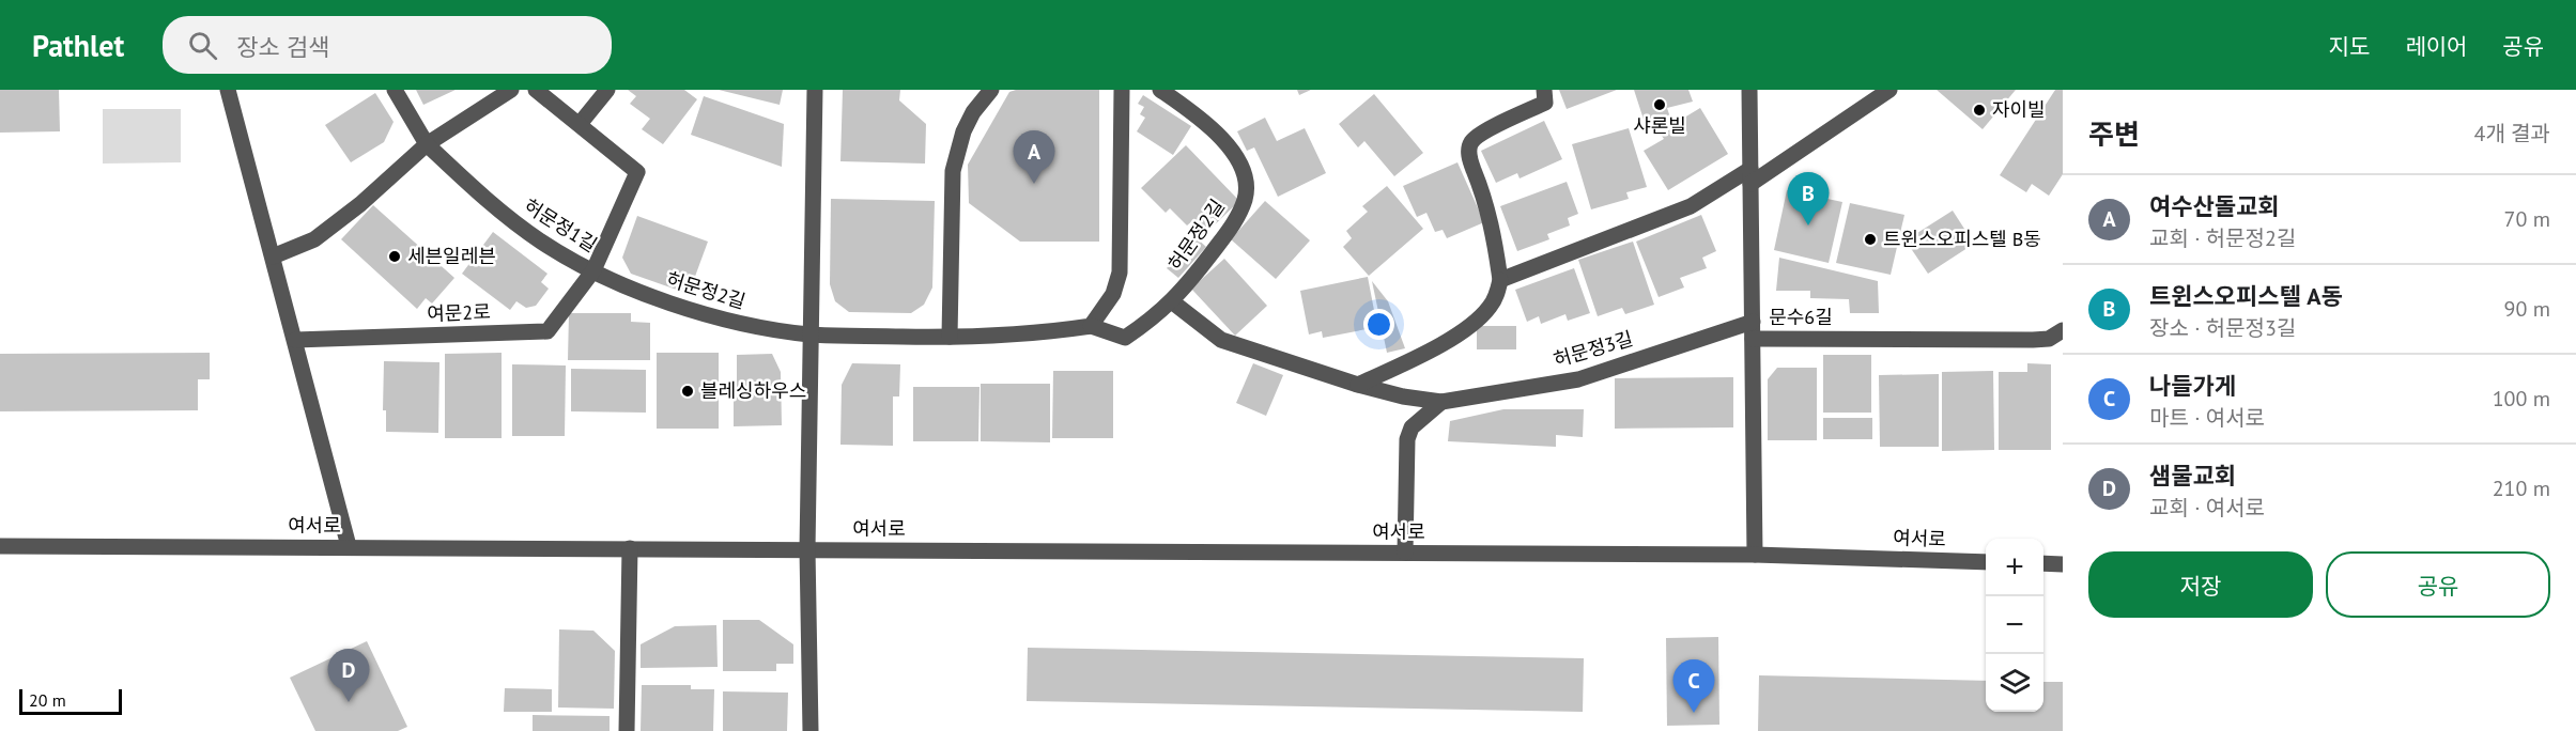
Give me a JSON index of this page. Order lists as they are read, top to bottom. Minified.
{"streets":{"street":["허문정1길","허문정2길","여문2로","문수6길","허문정3길","여서로"]},"crossings":[["허문정1길","허문정2길"],["허문정1길","여문2로"],["허문정2길","여문2로"],["허문정2길","허문정3길"],["문수6길","여서로"]],"places":["샤론빌","자이빌","트윈스오피스텔 B동","세븐일레븐","블레싱하우스"],"scale_bar":"20 m","page":{"header":"Pathlet","search":"장소 검색","nav":["지도","레이어","공유"],"heading":["주변","4개 결과"],"pins":["A","B","D","C"],"list":[{"mark":"A","name":"여수산돌교회","note":"교회 · 허문정2길","value":"70 m"},{"mark":"B","name":"트윈스오피스텔 A동","note":"장소 · 허문정3길","value":"90 m"},{"mark":"C","name":"나들가게","note":"마트 · 여서로","value":"100 m"},{"mark":"D","name":"샘물교회","note":"교회 · 여서로","value":"210 m"}],"buttons":["저장","공유"],"map_buttons":["+","−"],"scale":"20 m"}}
